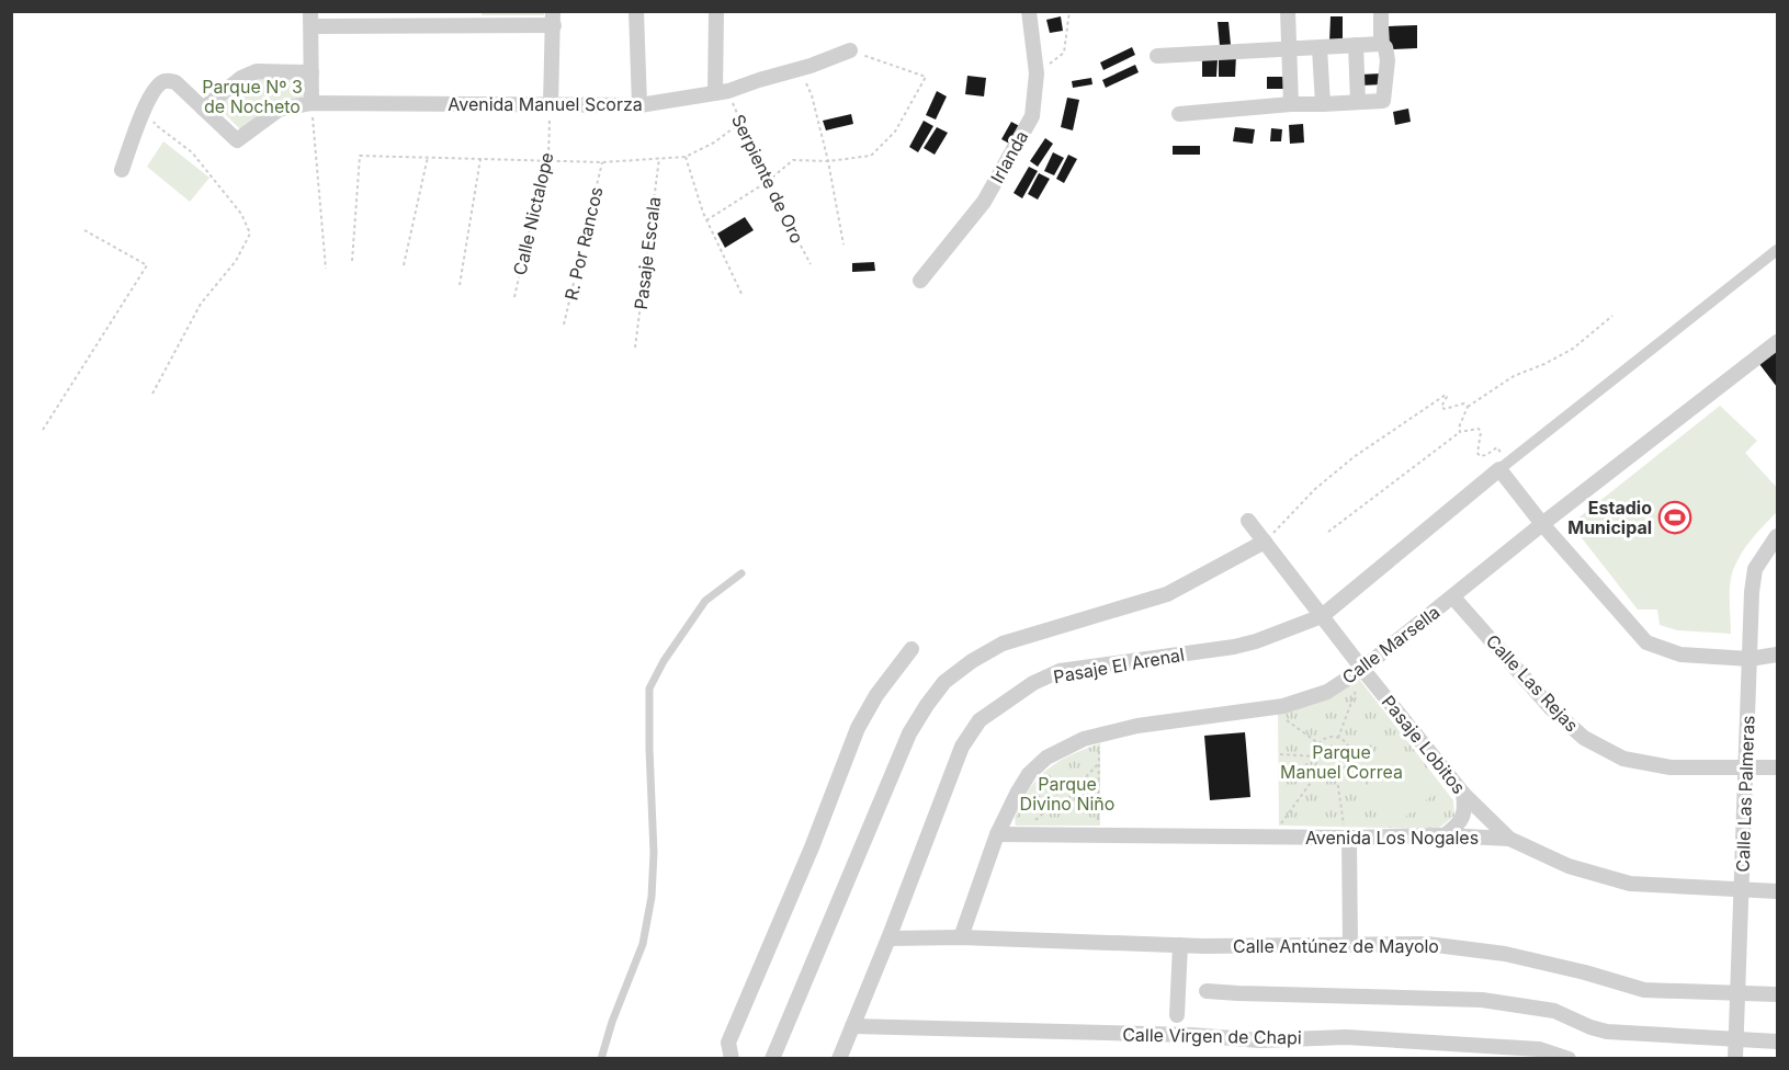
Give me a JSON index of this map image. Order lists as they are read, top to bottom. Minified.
{"streets":{"street":["Avenida Manuel Scorza","Irlanda","Calle Marsella","Pasaje El Arenal","Calle Las Rejas","Pasaje Lobitos","Calle Las Palmeras","Avenida Los Nogales","Calle Antúnez de Mayolo","Calle Virgen de Chapi"],"path":["Serpiente de Oro","Calle Nictalope","R. Por Rancos","Pasaje Escala"]},"crossings":[["Avenida Manuel Scorza","Serpiente de Oro"],["Avenida Manuel Scorza","Calle Nictalope"],["Calle Marsella","Calle Las Rejas"],["Calle Marsella","Pasaje Lobitos"],["Calle Marsella","Avenida Los Nogales"],["Calle Marsella","Calle Antúnez de Mayolo"],["Pasaje El Arenal","Pasaje Lobitos"],["Pasaje El Arenal","Calle Antúnez de Mayolo"],["Pasaje El Arenal","Calle Virgen de Chapi"],["Calle Las Rejas","Calle Las Palmeras"],["Pasaje Lobitos","Avenida Los Nogales"],["Calle Las Palmeras","Avenida Los Nogales"],["Calle Las Palmeras","Calle Antúnez de Mayolo"]],"parks":["Parque Nº 3 de Nocheto","Parque Manuel Correa","Parque Divino Niño"],"places":{"sports":["Estadio Municipal"]}}
